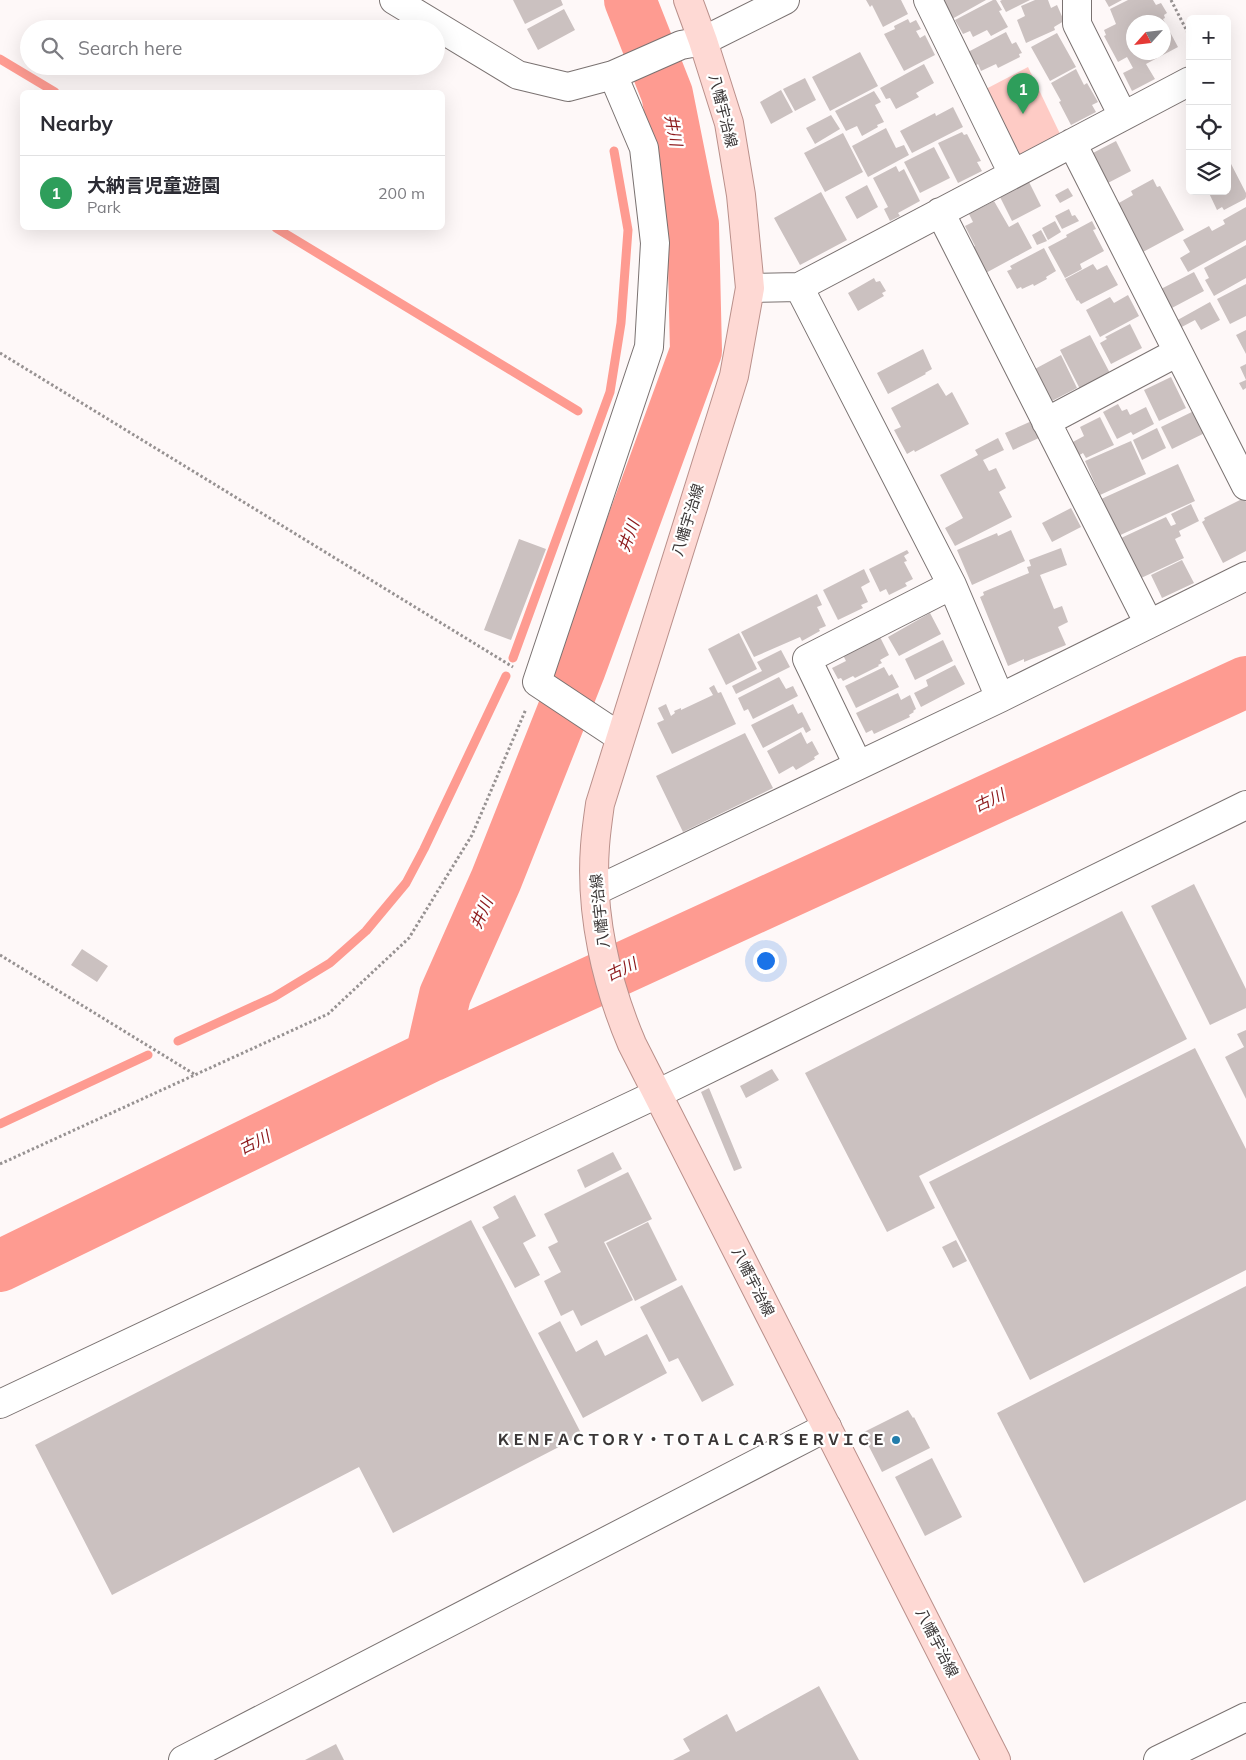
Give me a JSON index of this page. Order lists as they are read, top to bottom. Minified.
{"streets":{"main road":["八幡宇治線"]},"water":["井川","古川"],"places":["ＫＥＮＦＡＣＴＯＲＹ・ＴＯＴＡＬＣＡＲＳＥＲＶＩＣＥ"],"north":"bottom left","page":{"map_buttons":["+","−"],"search":"Search here","pins":"1","heading":"Nearby","list":[{"mark":"1","name":"大納言児童遊園","note":"Park","value":"200 m"}]}}
